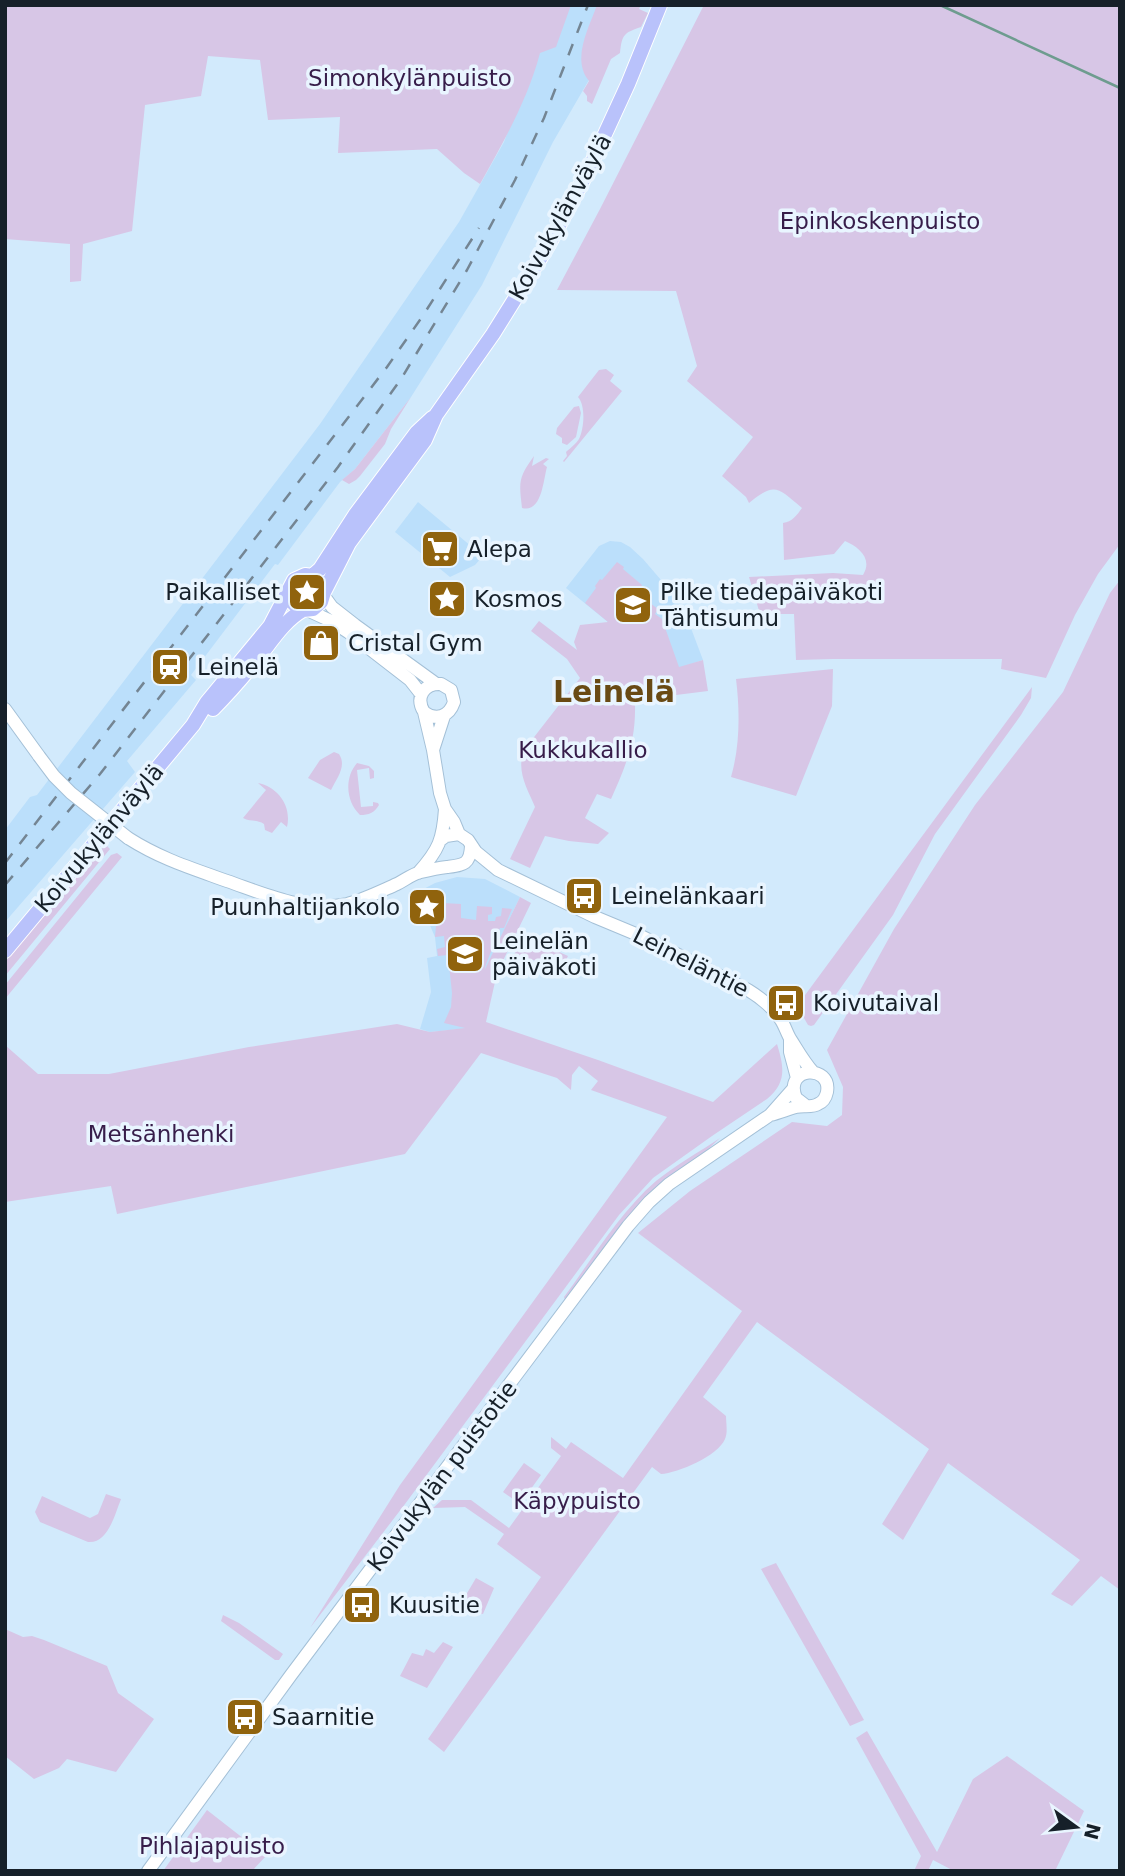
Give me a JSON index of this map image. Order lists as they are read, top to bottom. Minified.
{"streets":{"main road":["Koivukylänväylä"],"street":["Leineläntie","Koivukylän puistotie"]},"crossings":[["Leineläntie","Koivukylän puistotie"]],"districts":["Leinelä"],"parks":["Simonkylänpuisto","Epinkoskenpuisto","Kukkukallio","Metsänhenki","Käpypuisto","Pihlajapuisto"],"places":{"supermarket":["Alepa"],"place":["Paikalliset","Kosmos","Puunhaltijankolo"],"school or university":["Pilke tiedepäiväkoti Tähtisumu","Leinelän päiväkoti"],"shop":["Cristal Gym"],"station":["Leinelä"],"bus stop":["Leinelänkaari","Koivutaival","Kuusitie","Saarnitie"]},"north":"right"}
